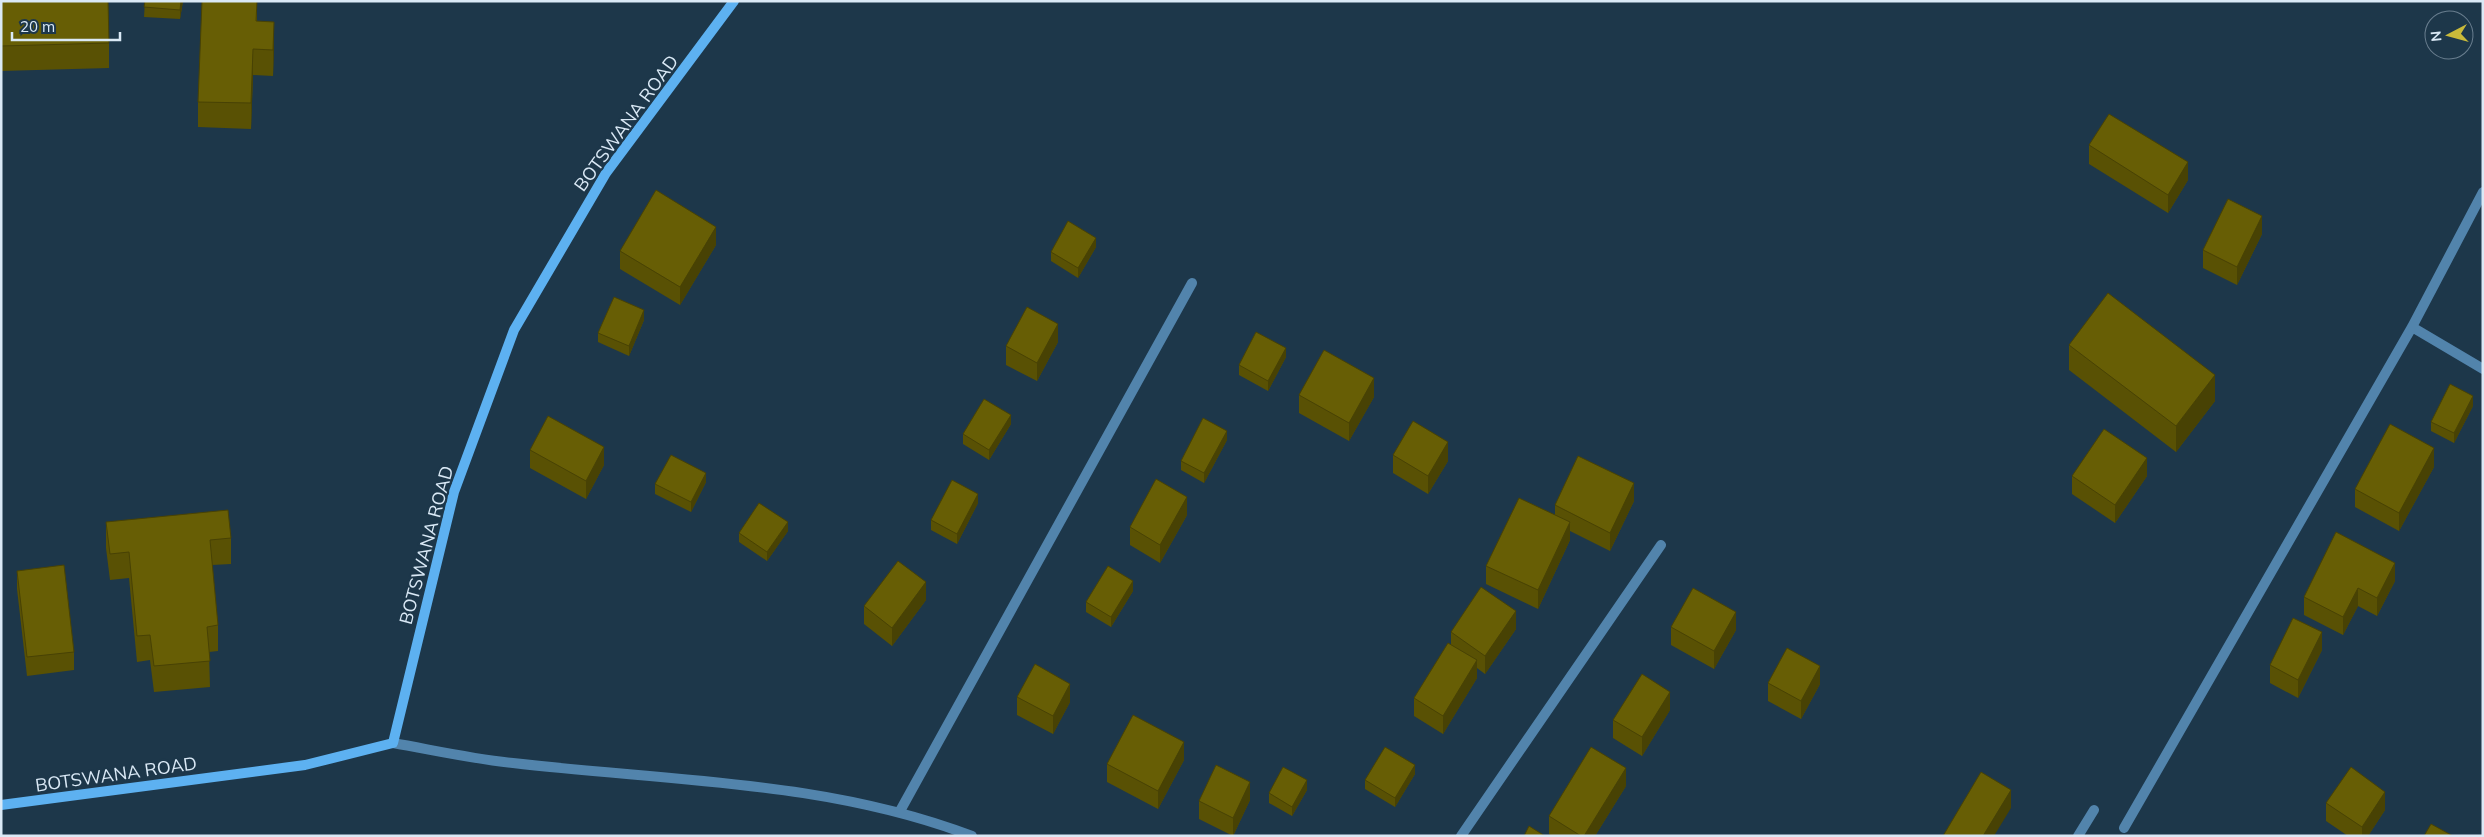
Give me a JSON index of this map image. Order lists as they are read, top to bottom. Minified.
{"streets":{"street":["BOTSWANA ROAD"]},"scale_bar":"20 m","north":"left"}
